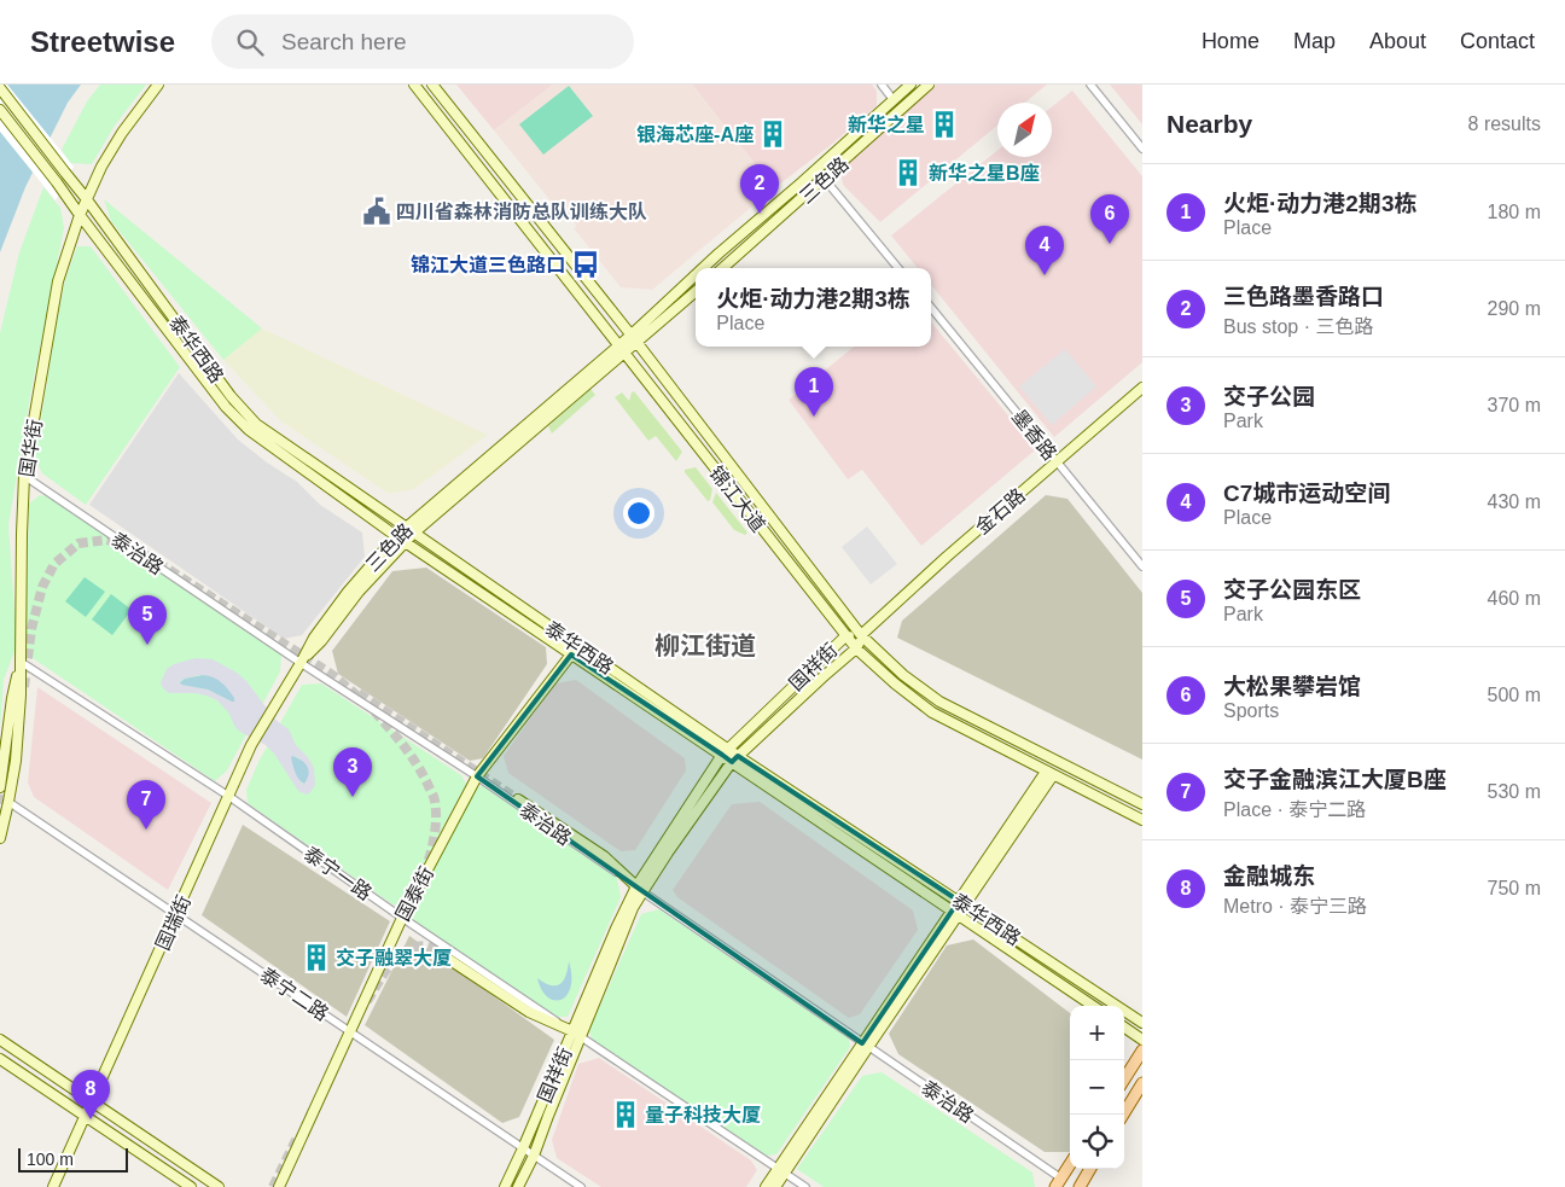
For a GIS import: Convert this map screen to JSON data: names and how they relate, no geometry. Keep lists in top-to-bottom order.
{
  "streets": {
    "street": [
      "三色路",
      "泰华西路",
      "墨香路",
      "国华街",
      "锦江大道",
      "金石路",
      "泰治路",
      "国祥街",
      "泰宁一路",
      "国泰街",
      "国瑞街",
      "泰宁二路"
    ]
  },
  "crossings": [
    ["三色路", "泰华西路"],
    ["三色路", "锦江大道"],
    ["三色路", "泰治路"],
    ["三色路", "国瑞街"],
    ["泰华西路", "国华街"],
    ["泰华西路", "国祥街"],
    ["泰华西路", "国泰街"],
    ["墨香路", "金石路"],
    ["国华街", "泰治路"],
    ["国华街", "泰宁一路"],
    ["国华街", "泰宁二路"],
    ["锦江大道", "金石路"],
    ["锦江大道", "国祥街"],
    ["金石路", "国祥街"],
    ["泰治路", "国祥街"],
    ["泰治路", "国泰街"],
    ["泰治路", "国瑞街"],
    ["国祥街", "泰宁一路"],
    ["国祥街", "泰宁二路"],
    ["泰宁一路", "国泰街"],
    ["泰宁一路", "国瑞街"],
    ["国泰街", "泰宁二路"],
    ["国瑞街", "泰宁二路"]
  ],
  "districts": ["柳江街道"],
  "places": {
    "building": [
      "新华之星",
      "银海芯座-A座",
      "新华之星B座",
      "交子融翠大厦",
      "量子科技大厦"
    ],
    "public building": ["四川省森林消防总队训练大队"],
    "bus stop": ["锦江大道三色路口"]
  },
  "scale_bar": "100 m",
  "north": "top right",
  "page": {
    "header": "Streetwise",
    "search": "Search here",
    "nav": [
      "Home",
      "Map",
      "About",
      "Contact"
    ],
    "heading": ["Nearby", "8 results"],
    "list": [
      {
        "mark": "1",
        "name": "火炬·动力港2期3栋",
        "note": "Place",
        "value": "180 m"
      },
      {
        "mark": "2",
        "name": "三色路墨香路口",
        "note": "Bus stop · 三色路",
        "value": "290 m"
      },
      {
        "mark": "3",
        "name": "交子公园",
        "note": "Park",
        "value": "370 m"
      },
      {
        "mark": "4",
        "name": "C7城市运动空间",
        "note": "Place",
        "value": "430 m"
      },
      {
        "mark": "5",
        "name": "交子公园东区",
        "note": "Park",
        "value": "460 m"
      },
      {
        "mark": "6",
        "name": "大松果攀岩馆",
        "note": "Sports",
        "value": "500 m"
      },
      {
        "mark": "7",
        "name": "交子金融滨江大厦B座",
        "note": "Place · 泰宁二路",
        "value": "530 m"
      },
      {
        "mark": "8",
        "name": "金融城东",
        "note": "Metro · 泰宁三路",
        "value": "750 m"
      }
    ],
    "pins": [
      "2",
      "6",
      "4",
      "1",
      "5",
      "3",
      "7",
      "8"
    ],
    "popup": ["火炬·动力港2期3栋", "Place"],
    "map_buttons": ["+", "−"],
    "scale": "100 m"
  }
}
